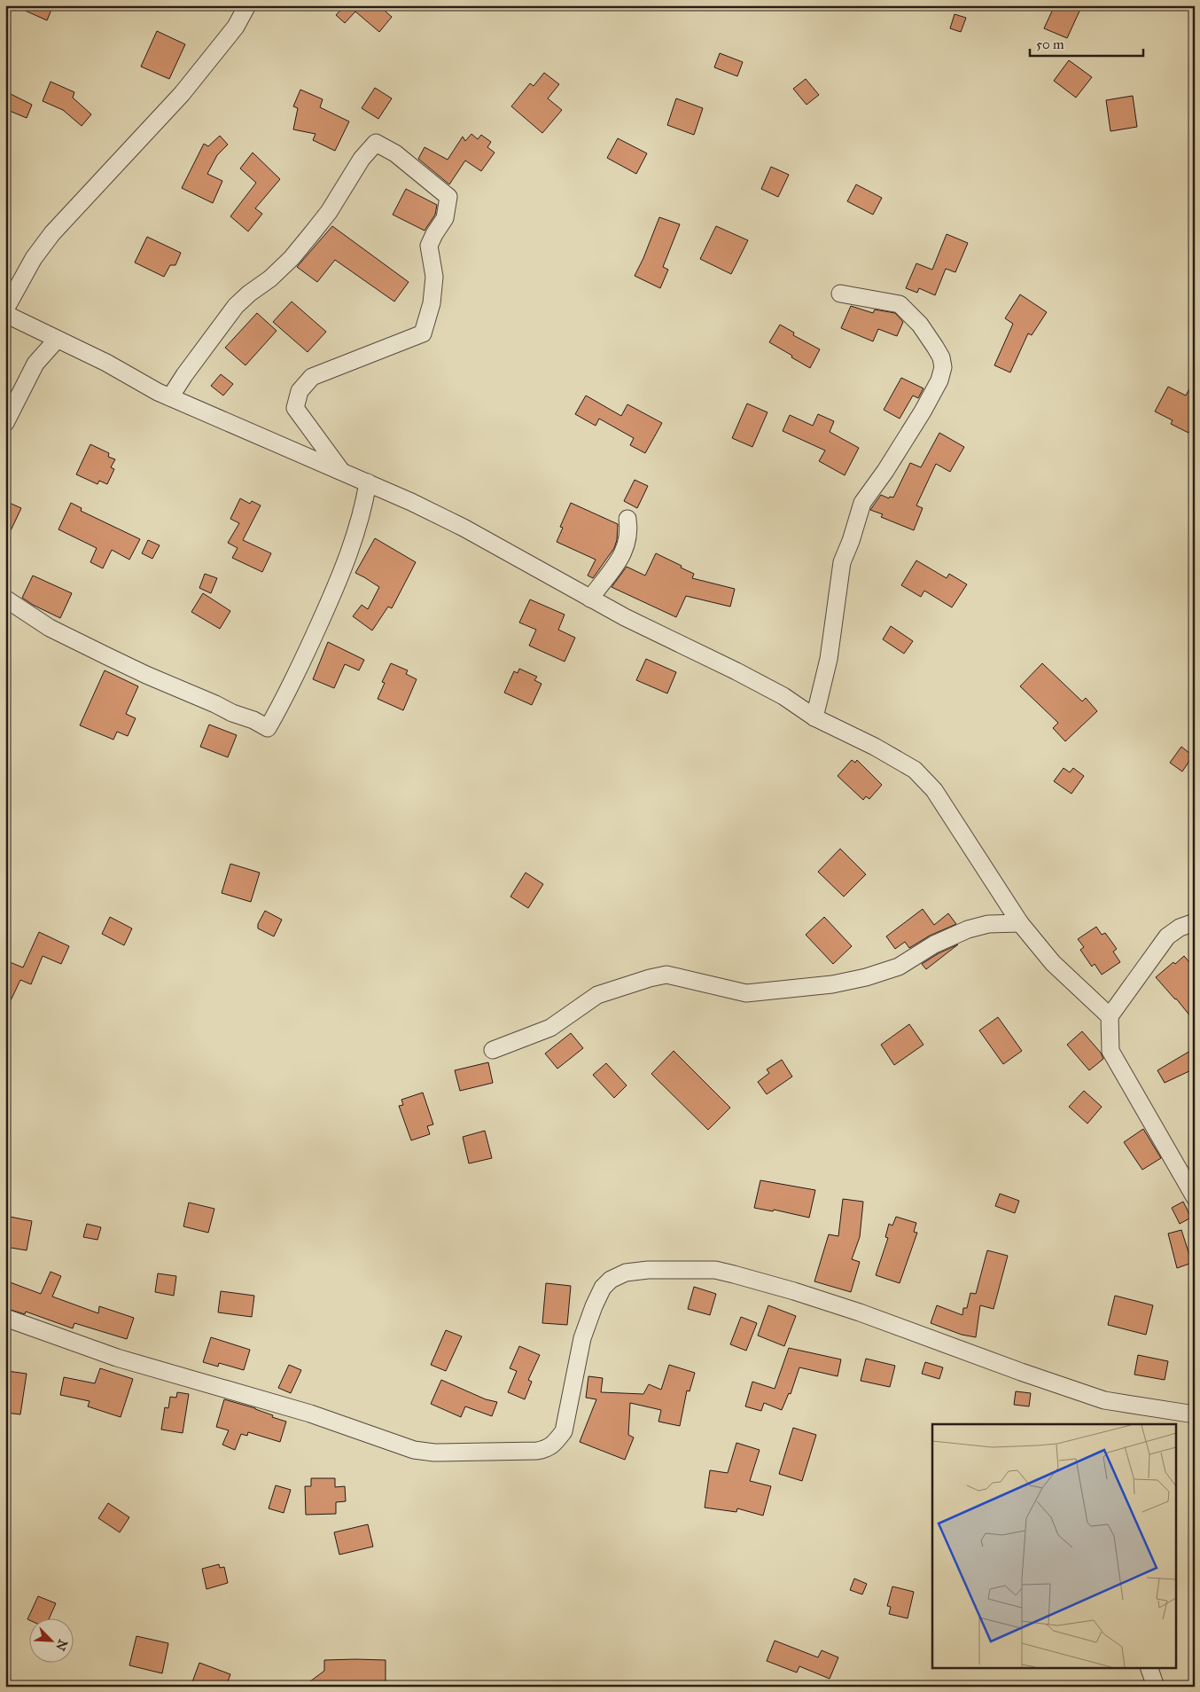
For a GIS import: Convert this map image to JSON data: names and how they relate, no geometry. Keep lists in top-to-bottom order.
{
  "scale_bar": "50 m",
  "north": "bottom right"
}
